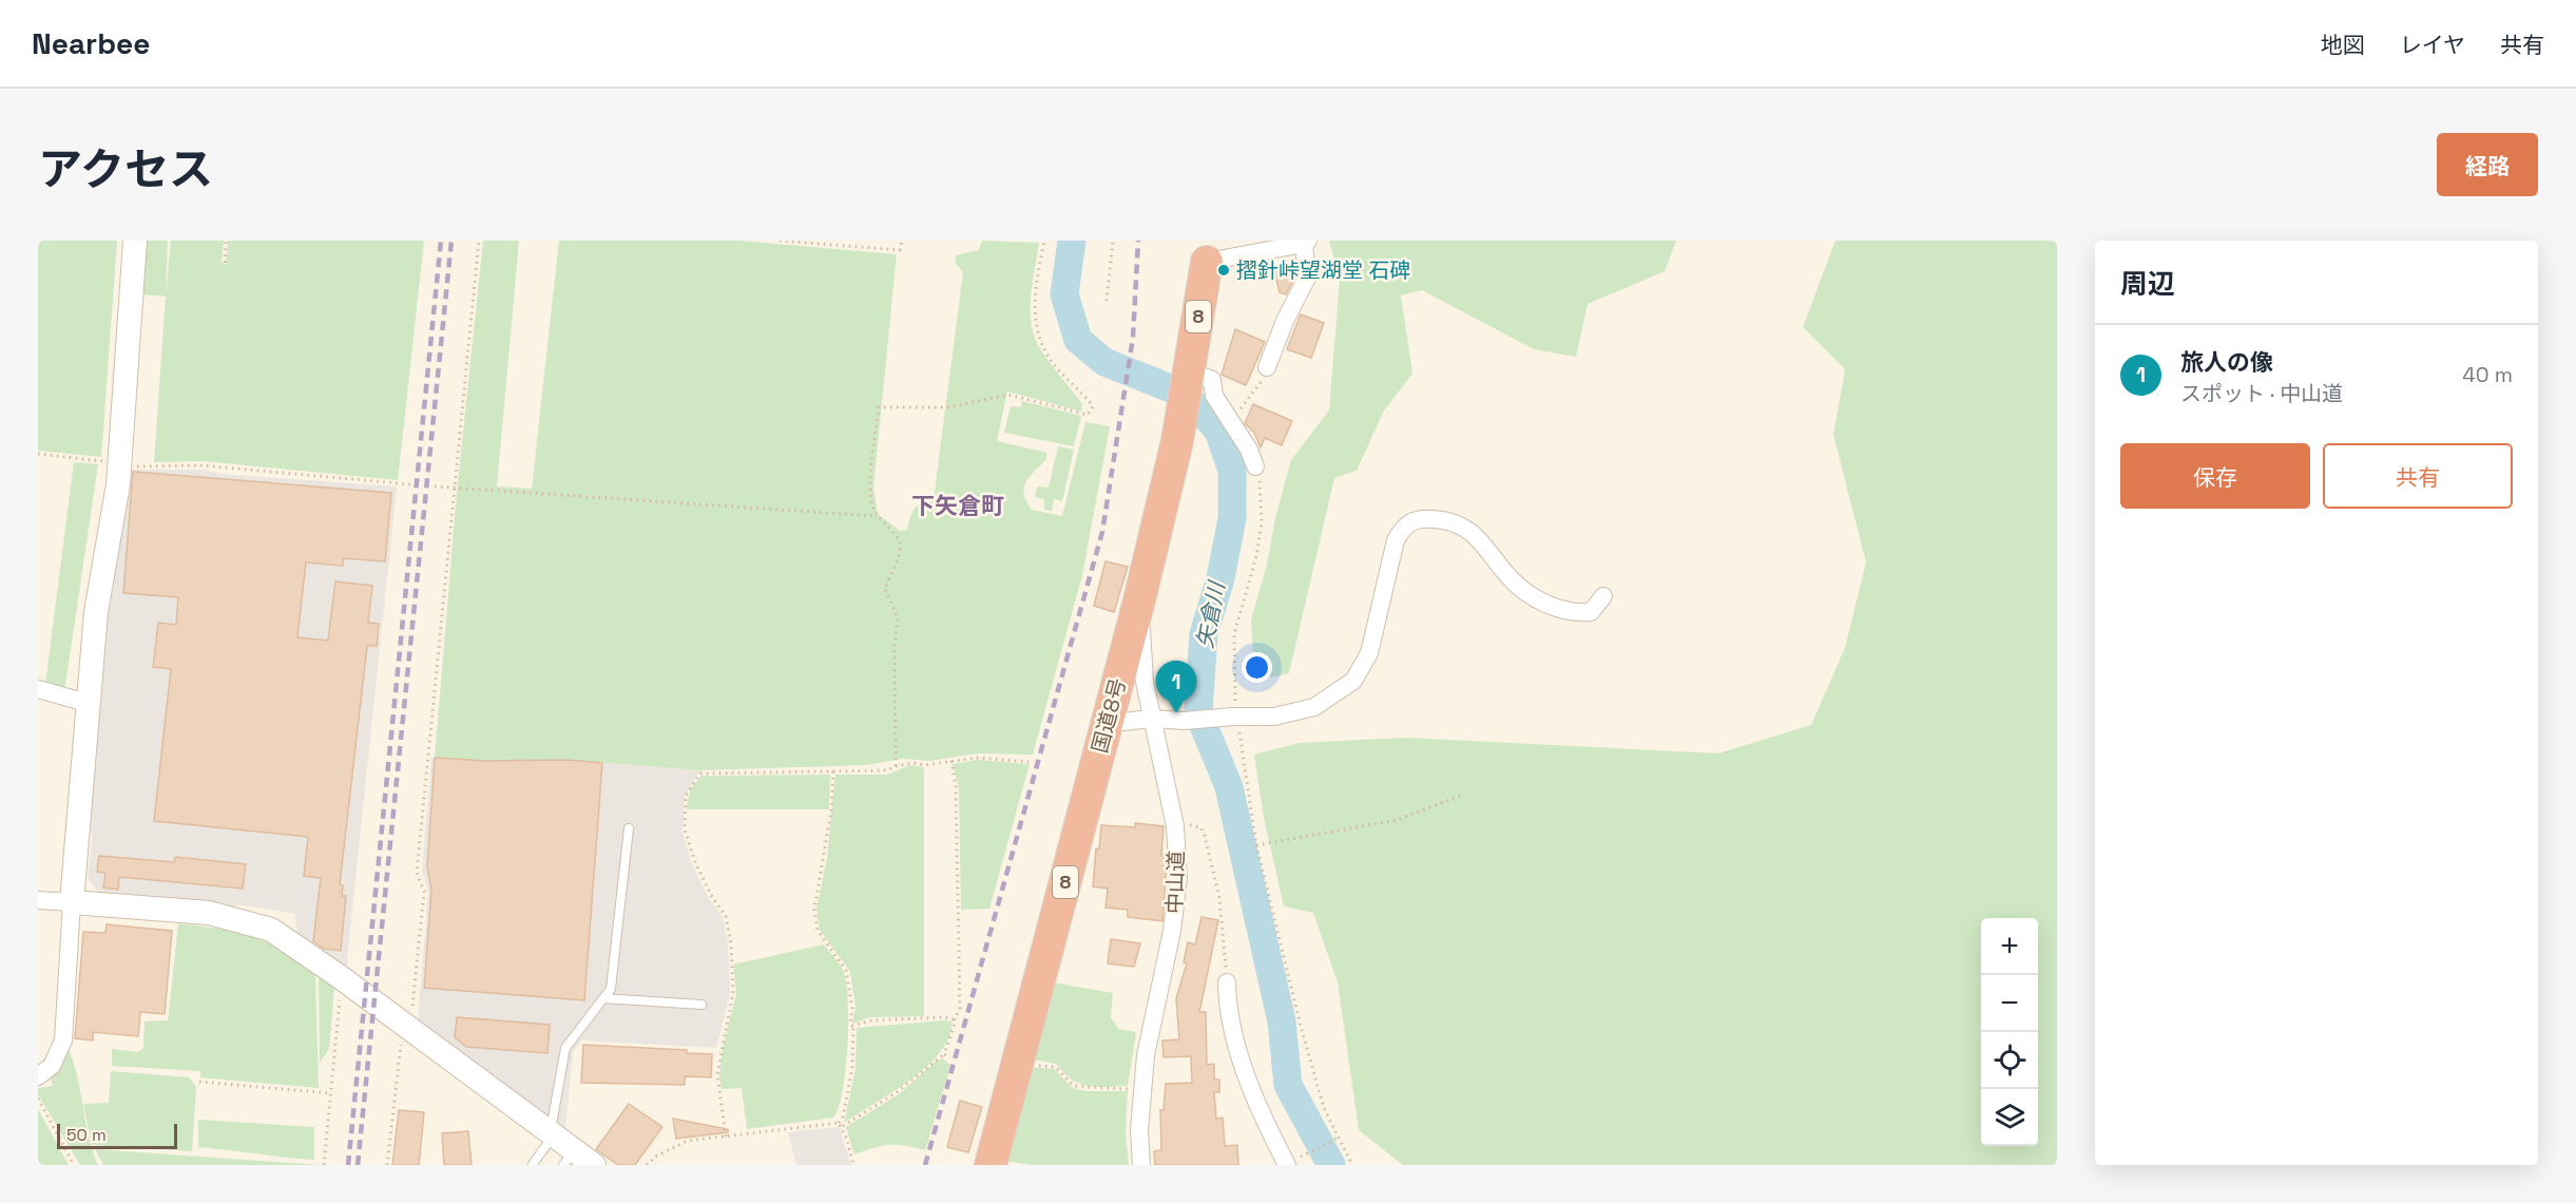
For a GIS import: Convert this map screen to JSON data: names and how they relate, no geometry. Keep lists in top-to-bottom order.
{
  "streets": {
    "highway": ["8", "国道8号"],
    "street": ["中山道"]
  },
  "crossings": [
    ["国道8号", "中山道"]
  ],
  "districts": ["下矢倉町"],
  "water": ["矢倉川"],
  "places": ["摺針峠望湖堂 石碑"],
  "scale_bar": "50 m",
  "page": {
    "header": "Nearbee",
    "nav": ["地図", "レイヤ", "共有"],
    "title": "アクセス",
    "buttons": [
      "経路",
      ["保存", "共有"]
    ],
    "heading": "周辺",
    "list": [
      {
        "mark": "1",
        "name": "旅人の像",
        "note": "スポット · 中山道",
        "value": "40 m"
      }
    ],
    "pins": "1",
    "map_buttons": ["+", "−"],
    "scale": "50 m"
  }
}
